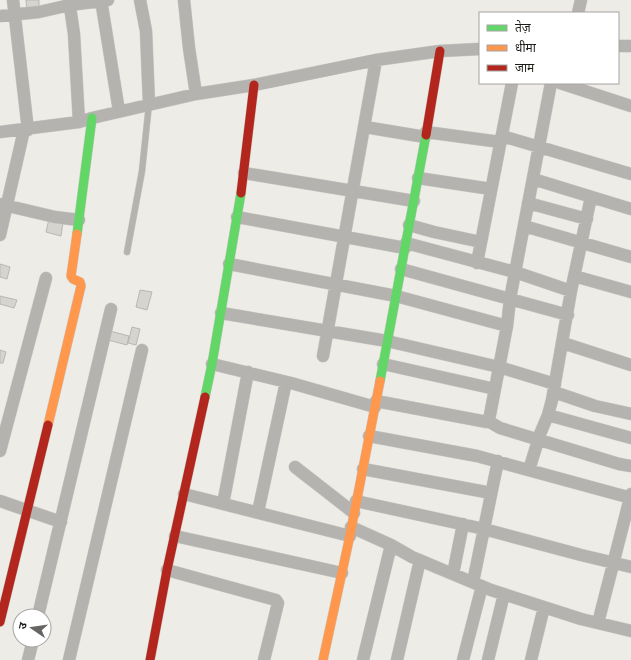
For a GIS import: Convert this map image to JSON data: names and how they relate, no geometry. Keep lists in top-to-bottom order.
{
  "legend": ["तेज़", "धीमा", "जाम"],
  "north": "left"
}
